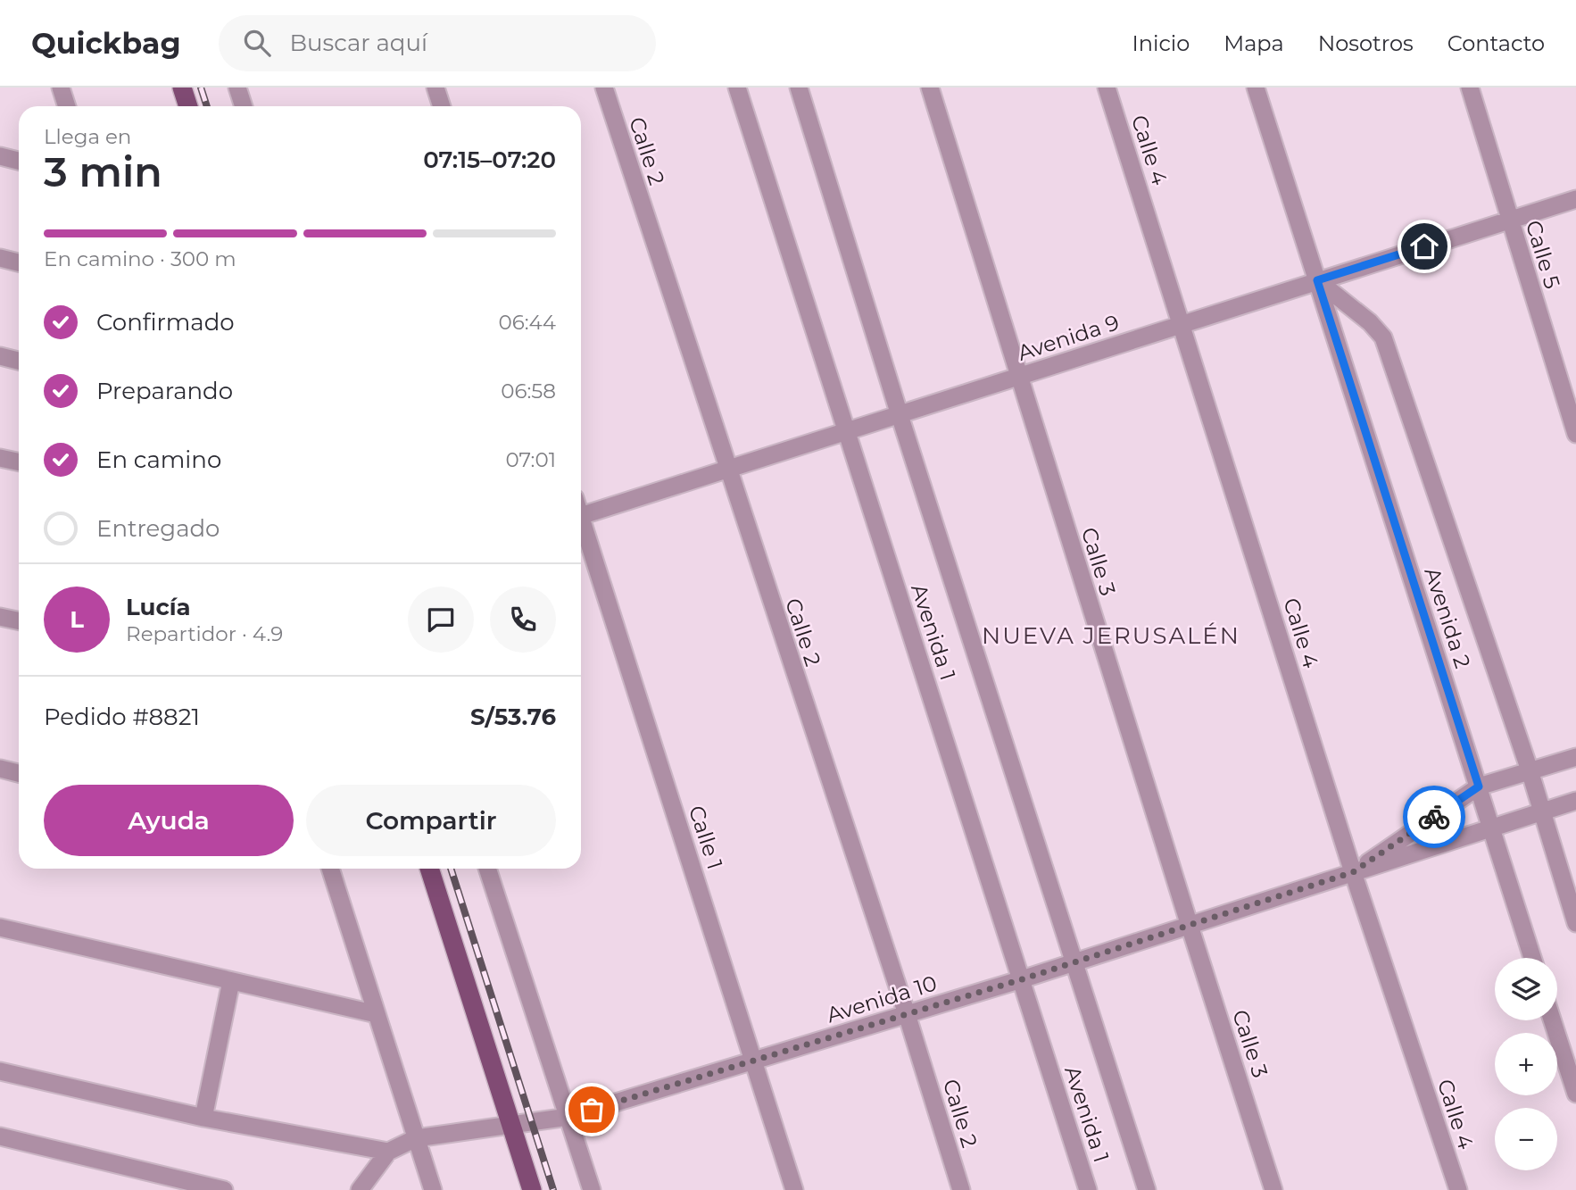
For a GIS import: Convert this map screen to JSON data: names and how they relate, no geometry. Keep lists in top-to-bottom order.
{
  "streets": {
    "street": [
      "Calle 4",
      "Calle 2",
      "Calle 5",
      "Avenida 9",
      "Calle 3",
      "Avenida 2",
      "Avenida 1",
      "Calle 1",
      "Avenida 10"
    ]
  },
  "crossings": [
    ["Calle 4", "Avenida 9"],
    ["Calle 4", "Avenida 10"],
    ["Calle 2", "Avenida 9"],
    ["Calle 2", "Avenida 10"],
    ["Calle 5", "Avenida 9"],
    ["Avenida 9", "Calle 3"],
    ["Avenida 9", "Avenida 2"],
    ["Avenida 9", "Avenida 1"],
    ["Calle 3", "Avenida 10"],
    ["Avenida 2", "Avenida 10"],
    ["Avenida 1", "Avenida 10"],
    ["Calle 1", "Avenida 10"]
  ],
  "districts": ["NUEVA JERUSALÉN"],
  "page": {
    "header": "Quickbag",
    "search": "Buscar aquí",
    "nav": [
      "Inicio",
      "Mapa",
      "Nosotros",
      "Contacto"
    ],
    "heading": ["3 min", "Llega en", "07:15–07:20"],
    "panel": [
      "Lucía",
      "Repartidor · 4.9",
      "Pedido #8821",
      "S/53.76"
    ],
    "bar": "En camino · 300 m",
    "list": [
      ["Confirmado", "06:44"],
      ["Preparando", "06:58"],
      ["En camino", "07:01"],
      "Entregado"
    ],
    "round": "L",
    "buttons": ["Ayuda", "Compartir"],
    "map_buttons": ["+", "−"]
  }
}
